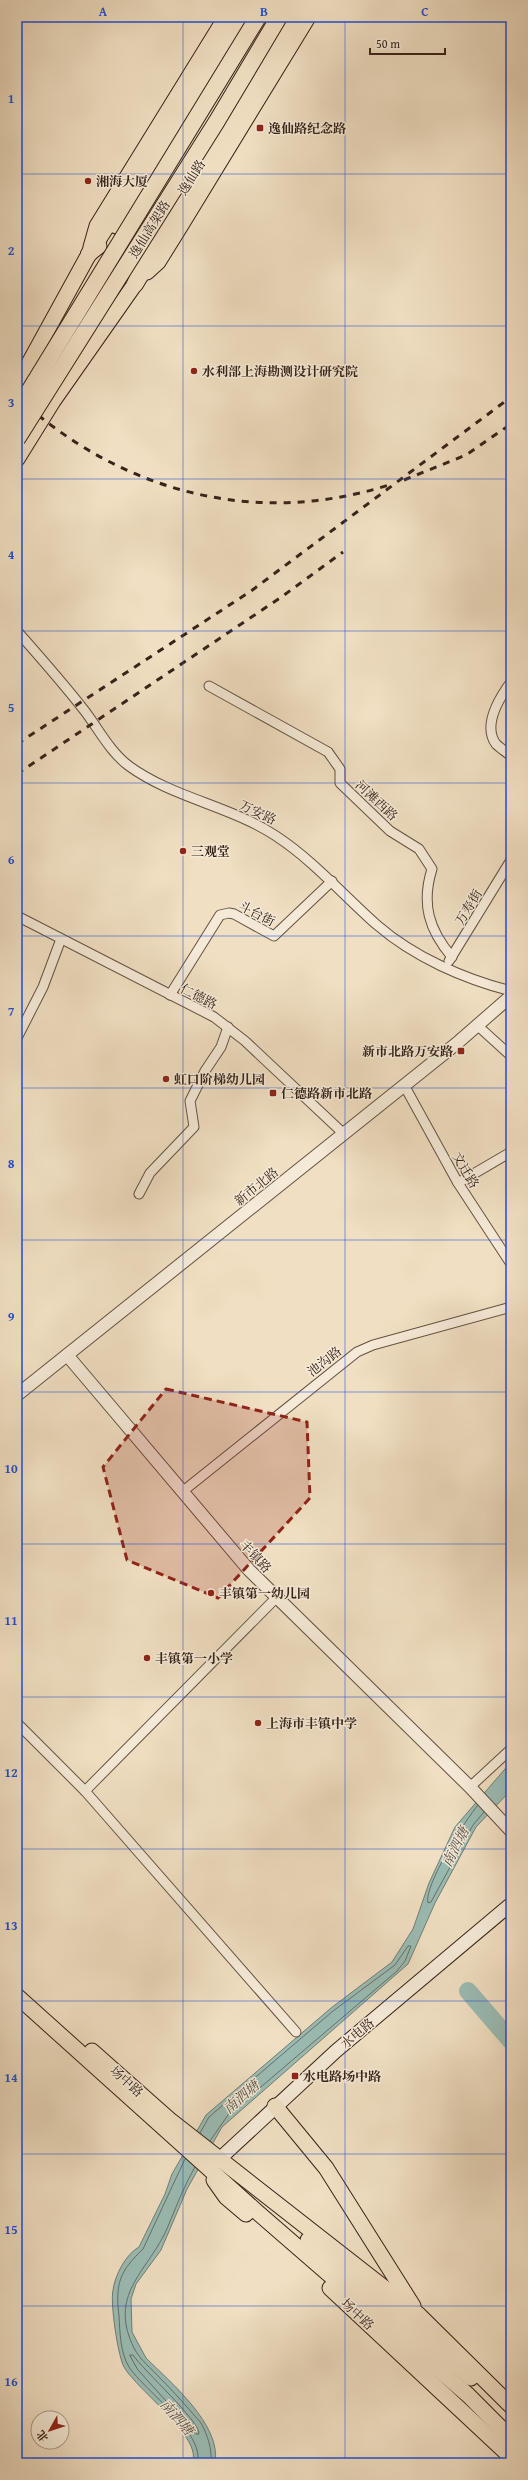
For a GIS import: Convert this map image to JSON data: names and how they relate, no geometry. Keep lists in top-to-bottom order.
{
  "streets": {
    "highway": ["逸仙高架路"],
    "main road": ["逸仙路", "水电路", "场中路"],
    "street": [
      "河滩西路",
      "万安路",
      "万寿街",
      "斗台街",
      "仁德路",
      "文迁路",
      "新市北路",
      "池沟路",
      "丰镇路"
    ]
  },
  "crossings": [
    ["河滩西路", "万寿街"],
    ["万安路", "万寿街"],
    ["万安路", "斗台街"],
    ["斗台街", "仁德路"],
    ["仁德路", "新市北路"],
    ["文迁路", "新市北路"],
    ["新市北路", "丰镇路"],
    ["池沟路", "丰镇路"],
    ["水电路", "场中路"]
  ],
  "water": ["南泗塘"],
  "places": {
    "transit": [
      "逸仙路纪念路",
      "新市北路万安路",
      "仁德路新市北路",
      "水电路场中路"
    ],
    "other": [
      "湘海大厦",
      "水利部上海勘测设计研究院",
      "三观堂",
      "虹口阶梯幼儿园",
      "丰镇第一幼儿园",
      "丰镇第一小学",
      "上海市丰镇中学"
    ]
  },
  "scale_bar": "50 m",
  "north": "bottom left",
  "grid": {
    "columns": ["A", "B", "C"],
    "rows": [
      "1",
      "2",
      "3",
      "4",
      "5",
      "6",
      "7",
      "8",
      "9",
      "10",
      "11",
      "12",
      "13",
      "14",
      "15",
      "16"
    ]
  }
}
